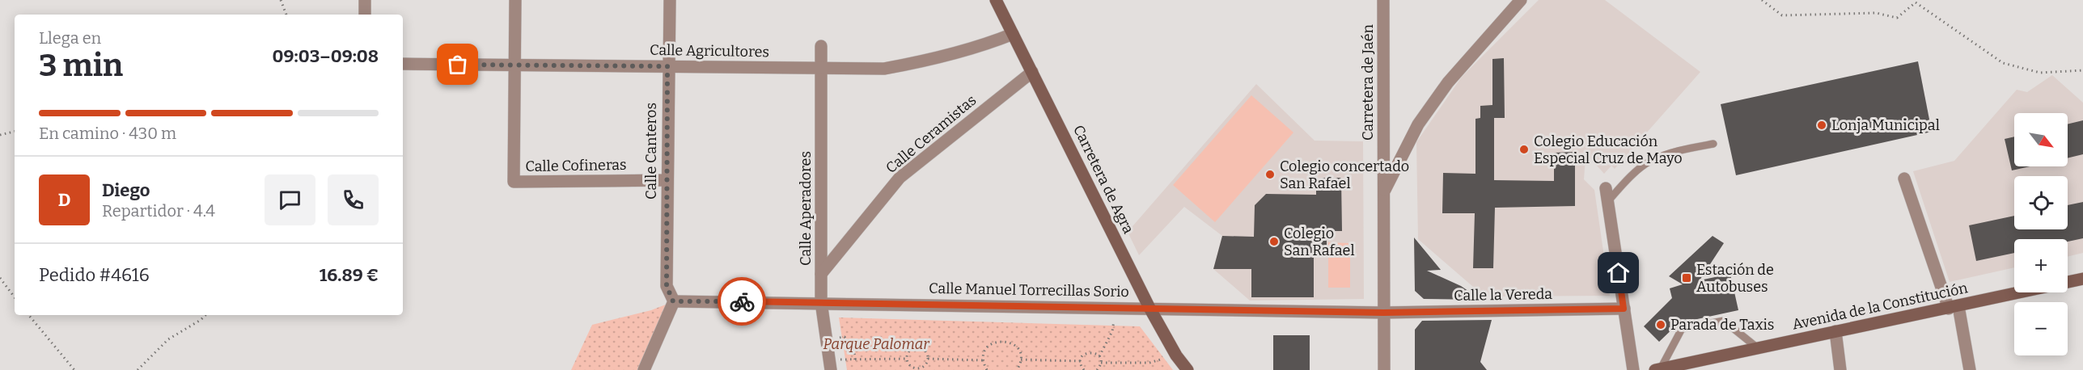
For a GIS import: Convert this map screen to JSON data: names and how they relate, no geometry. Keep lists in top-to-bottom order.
{
  "streets": {
    "street": [
      "Calle Agricultores",
      "Carretera de Jaén",
      "Calle Ceramistas",
      "Calle Canteros",
      "Calle Cofineras",
      "Carretera de Agra",
      "Calle Aperadores",
      "Calle Manuel Torrecillas Sorio",
      "Calle la Vereda",
      "Avenida de la Constitución"
    ]
  },
  "crossings": [
    ["Calle Agricultores", "Calle Canteros"],
    ["Calle Agricultores", "Calle Cofineras"],
    ["Calle Agricultores", "Carretera de Agra"],
    ["Calle Agricultores", "Calle Aperadores"],
    ["Carretera de Jaén", "Calle Manuel Torrecillas Sorio"],
    ["Carretera de Jaén", "Calle la Vereda"],
    ["Calle Ceramistas", "Carretera de Agra"],
    ["Calle Ceramistas", "Calle Aperadores"],
    ["Calle Canteros", "Calle Cofineras"],
    ["Calle Canteros", "Calle Manuel Torrecillas Sorio"],
    ["Carretera de Agra", "Calle Manuel Torrecillas Sorio"],
    ["Calle Aperadores", "Calle Manuel Torrecillas Sorio"],
    ["Calle Manuel Torrecillas Sorio", "Calle la Vereda"]
  ],
  "parks": ["Parque Palomar"],
  "places": {
    "other": [
      "Lonja Municipal",
      "Colegio Educación Especial Cruz de Mayo",
      "Colegio concertado San Rafael",
      "Colegio San Rafael",
      "Parada de Taxis"
    ],
    "transit": ["Estación de Autobuses"]
  },
  "north": "bottom right",
  "page": {
    "heading": ["3 min", "Llega en", "09:03–09:08"],
    "panel": [
      "Diego",
      "Repartidor · 4.4",
      "Pedido #4616",
      "16.89 €"
    ],
    "bar": "En camino · 430 m",
    "map_buttons": ["+", "−"],
    "round": "D"
  }
}
